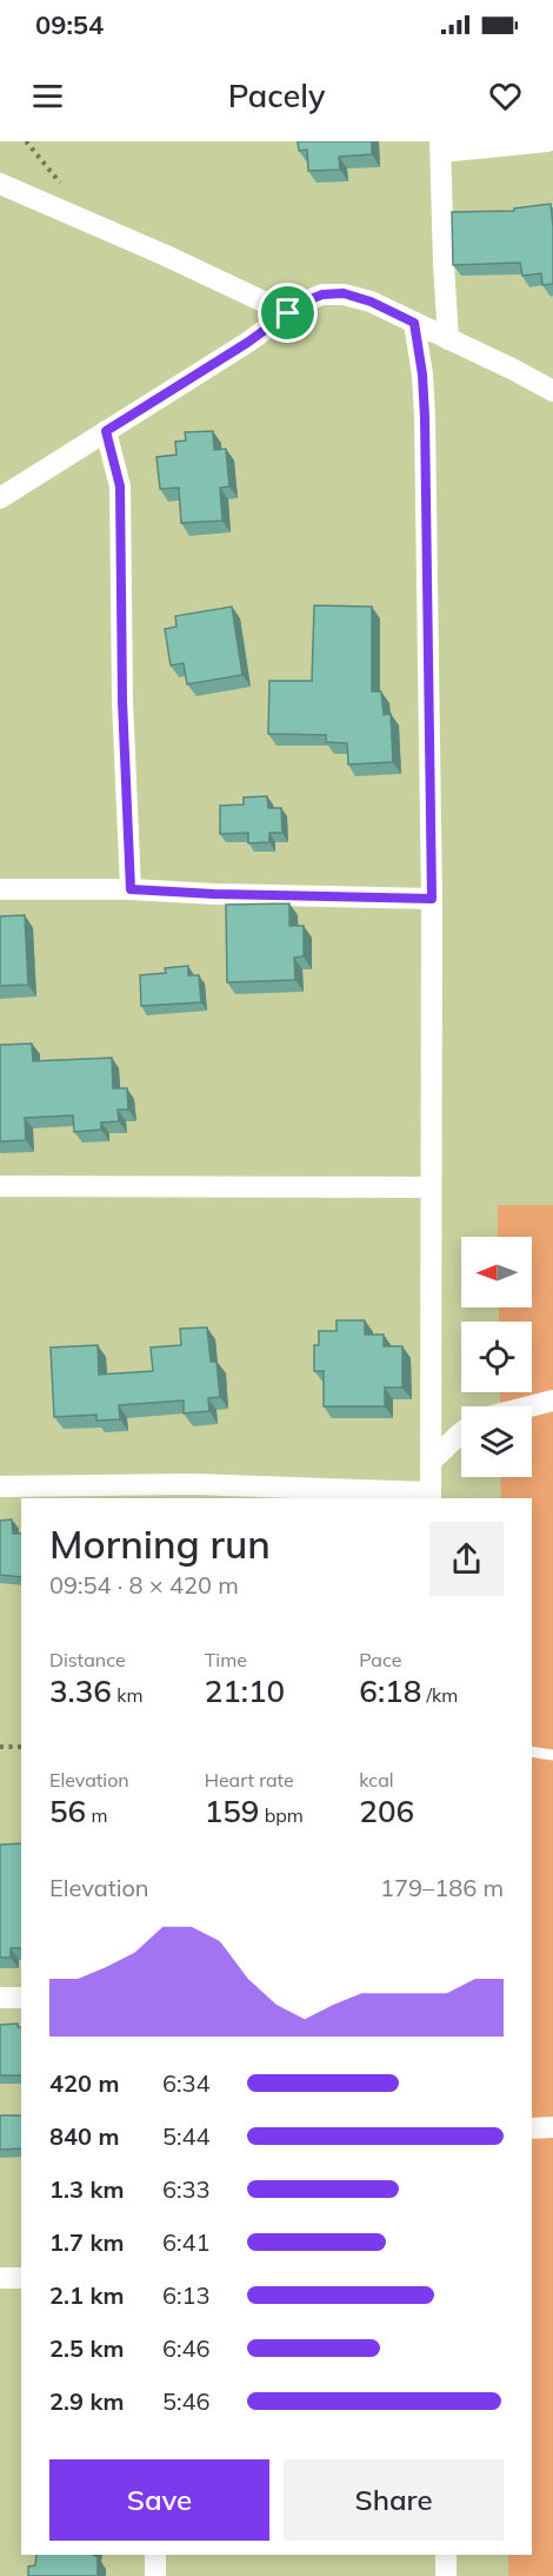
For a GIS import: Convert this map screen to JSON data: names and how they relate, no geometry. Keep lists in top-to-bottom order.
{
  "north": "left",
  "page": {
    "status": "09:54",
    "header": "Pacely",
    "heading": ["Morning run", "09:54 · 8 × 420 m"],
    "stats": [
      ["Distance", "3.36 km"],
      ["Time", "21:10"],
      ["Pace", "6:18 /km"],
      ["Elevation", "56 m"],
      ["Heart rate", "159 bpm"],
      ["kcal", "206"]
    ],
    "chart": ["Elevation", "179–186 m"],
    "list": [
      {
        "name": "420 m",
        "note": "6:34"
      },
      {
        "name": "840 m",
        "note": "5:44"
      },
      {
        "name": "1.3 km",
        "note": "6:33"
      },
      {
        "name": "1.7 km",
        "note": "6:41"
      },
      {
        "name": "2.1 km",
        "note": "6:13"
      },
      {
        "name": "2.5 km",
        "note": "6:46"
      },
      {
        "name": "2.9 km",
        "note": "5:46"
      }
    ],
    "buttons": ["Save", "Share"]
  }
}
